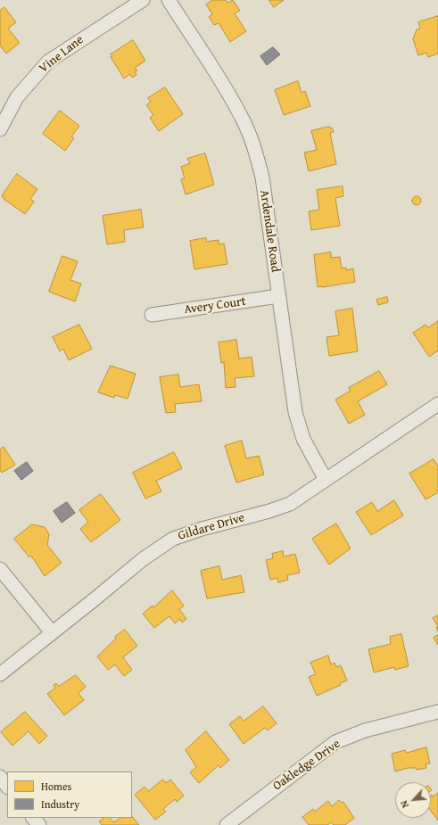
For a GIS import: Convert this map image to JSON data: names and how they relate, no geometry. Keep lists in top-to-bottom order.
{
  "streets": {
    "street": [
      "Vine Lane",
      "Ardendale Road",
      "Avery Court",
      "Gildare Drive",
      "Oakledge Drive"
    ]
  },
  "crossings": [
    ["Ardendale Road", "Avery Court"],
    ["Ardendale Road", "Gildare Drive"]
  ],
  "legend": ["Homes", "Industry"],
  "north": "bottom left"
}
